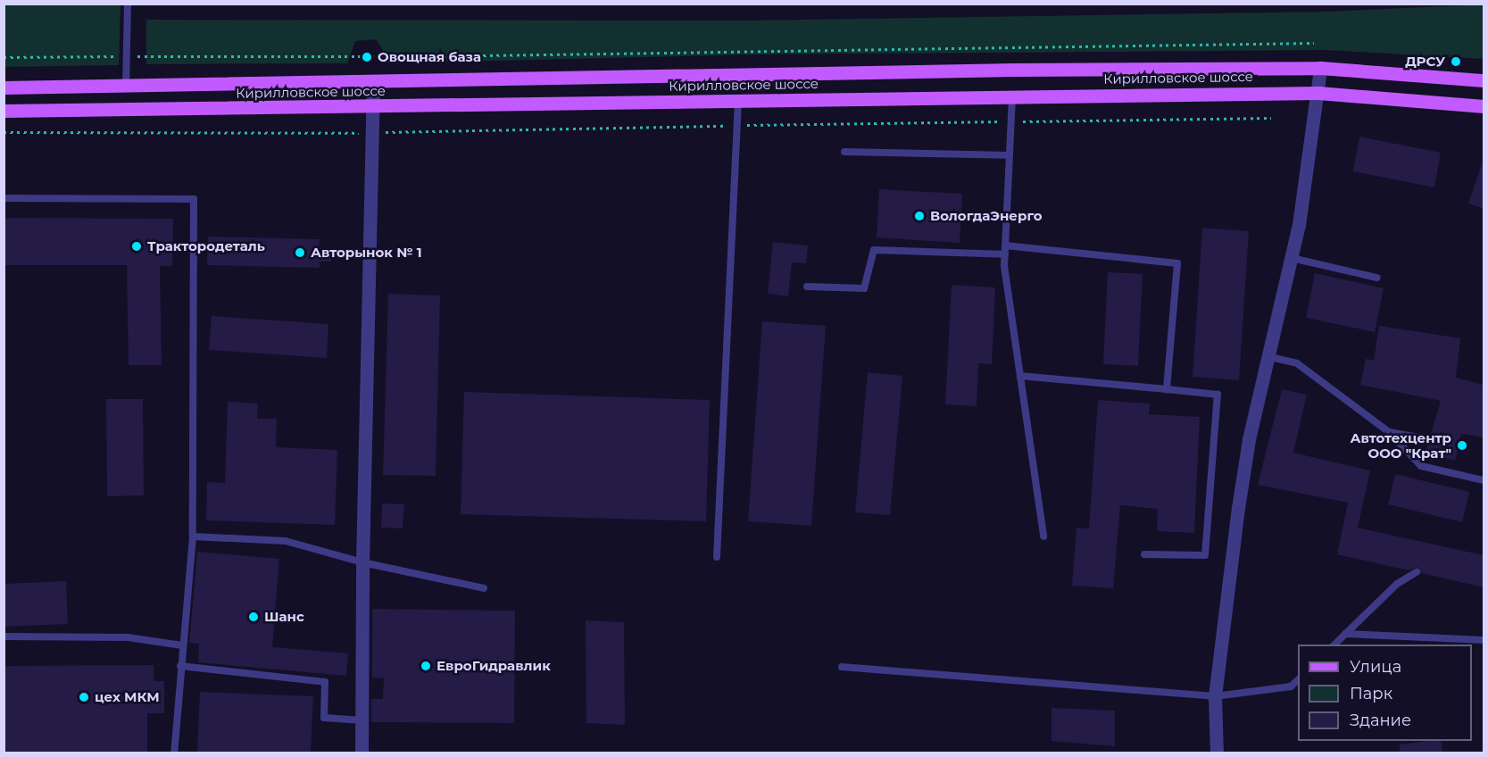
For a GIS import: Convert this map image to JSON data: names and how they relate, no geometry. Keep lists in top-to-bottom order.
{
  "streets": {
    "main road": ["Кирилловское шоссе"]
  },
  "places": [
    "Овощная база",
    "ДРСУ",
    "ВологдаЭнерго",
    "Трактородеталь",
    "Авторынок № 1",
    "Автотехцентр ООО \"Крат\"",
    "Шанс",
    "ЕвроГидравлик",
    "цех МКМ"
  ],
  "legend": ["Улица", "Парк", "Здание"]
}
